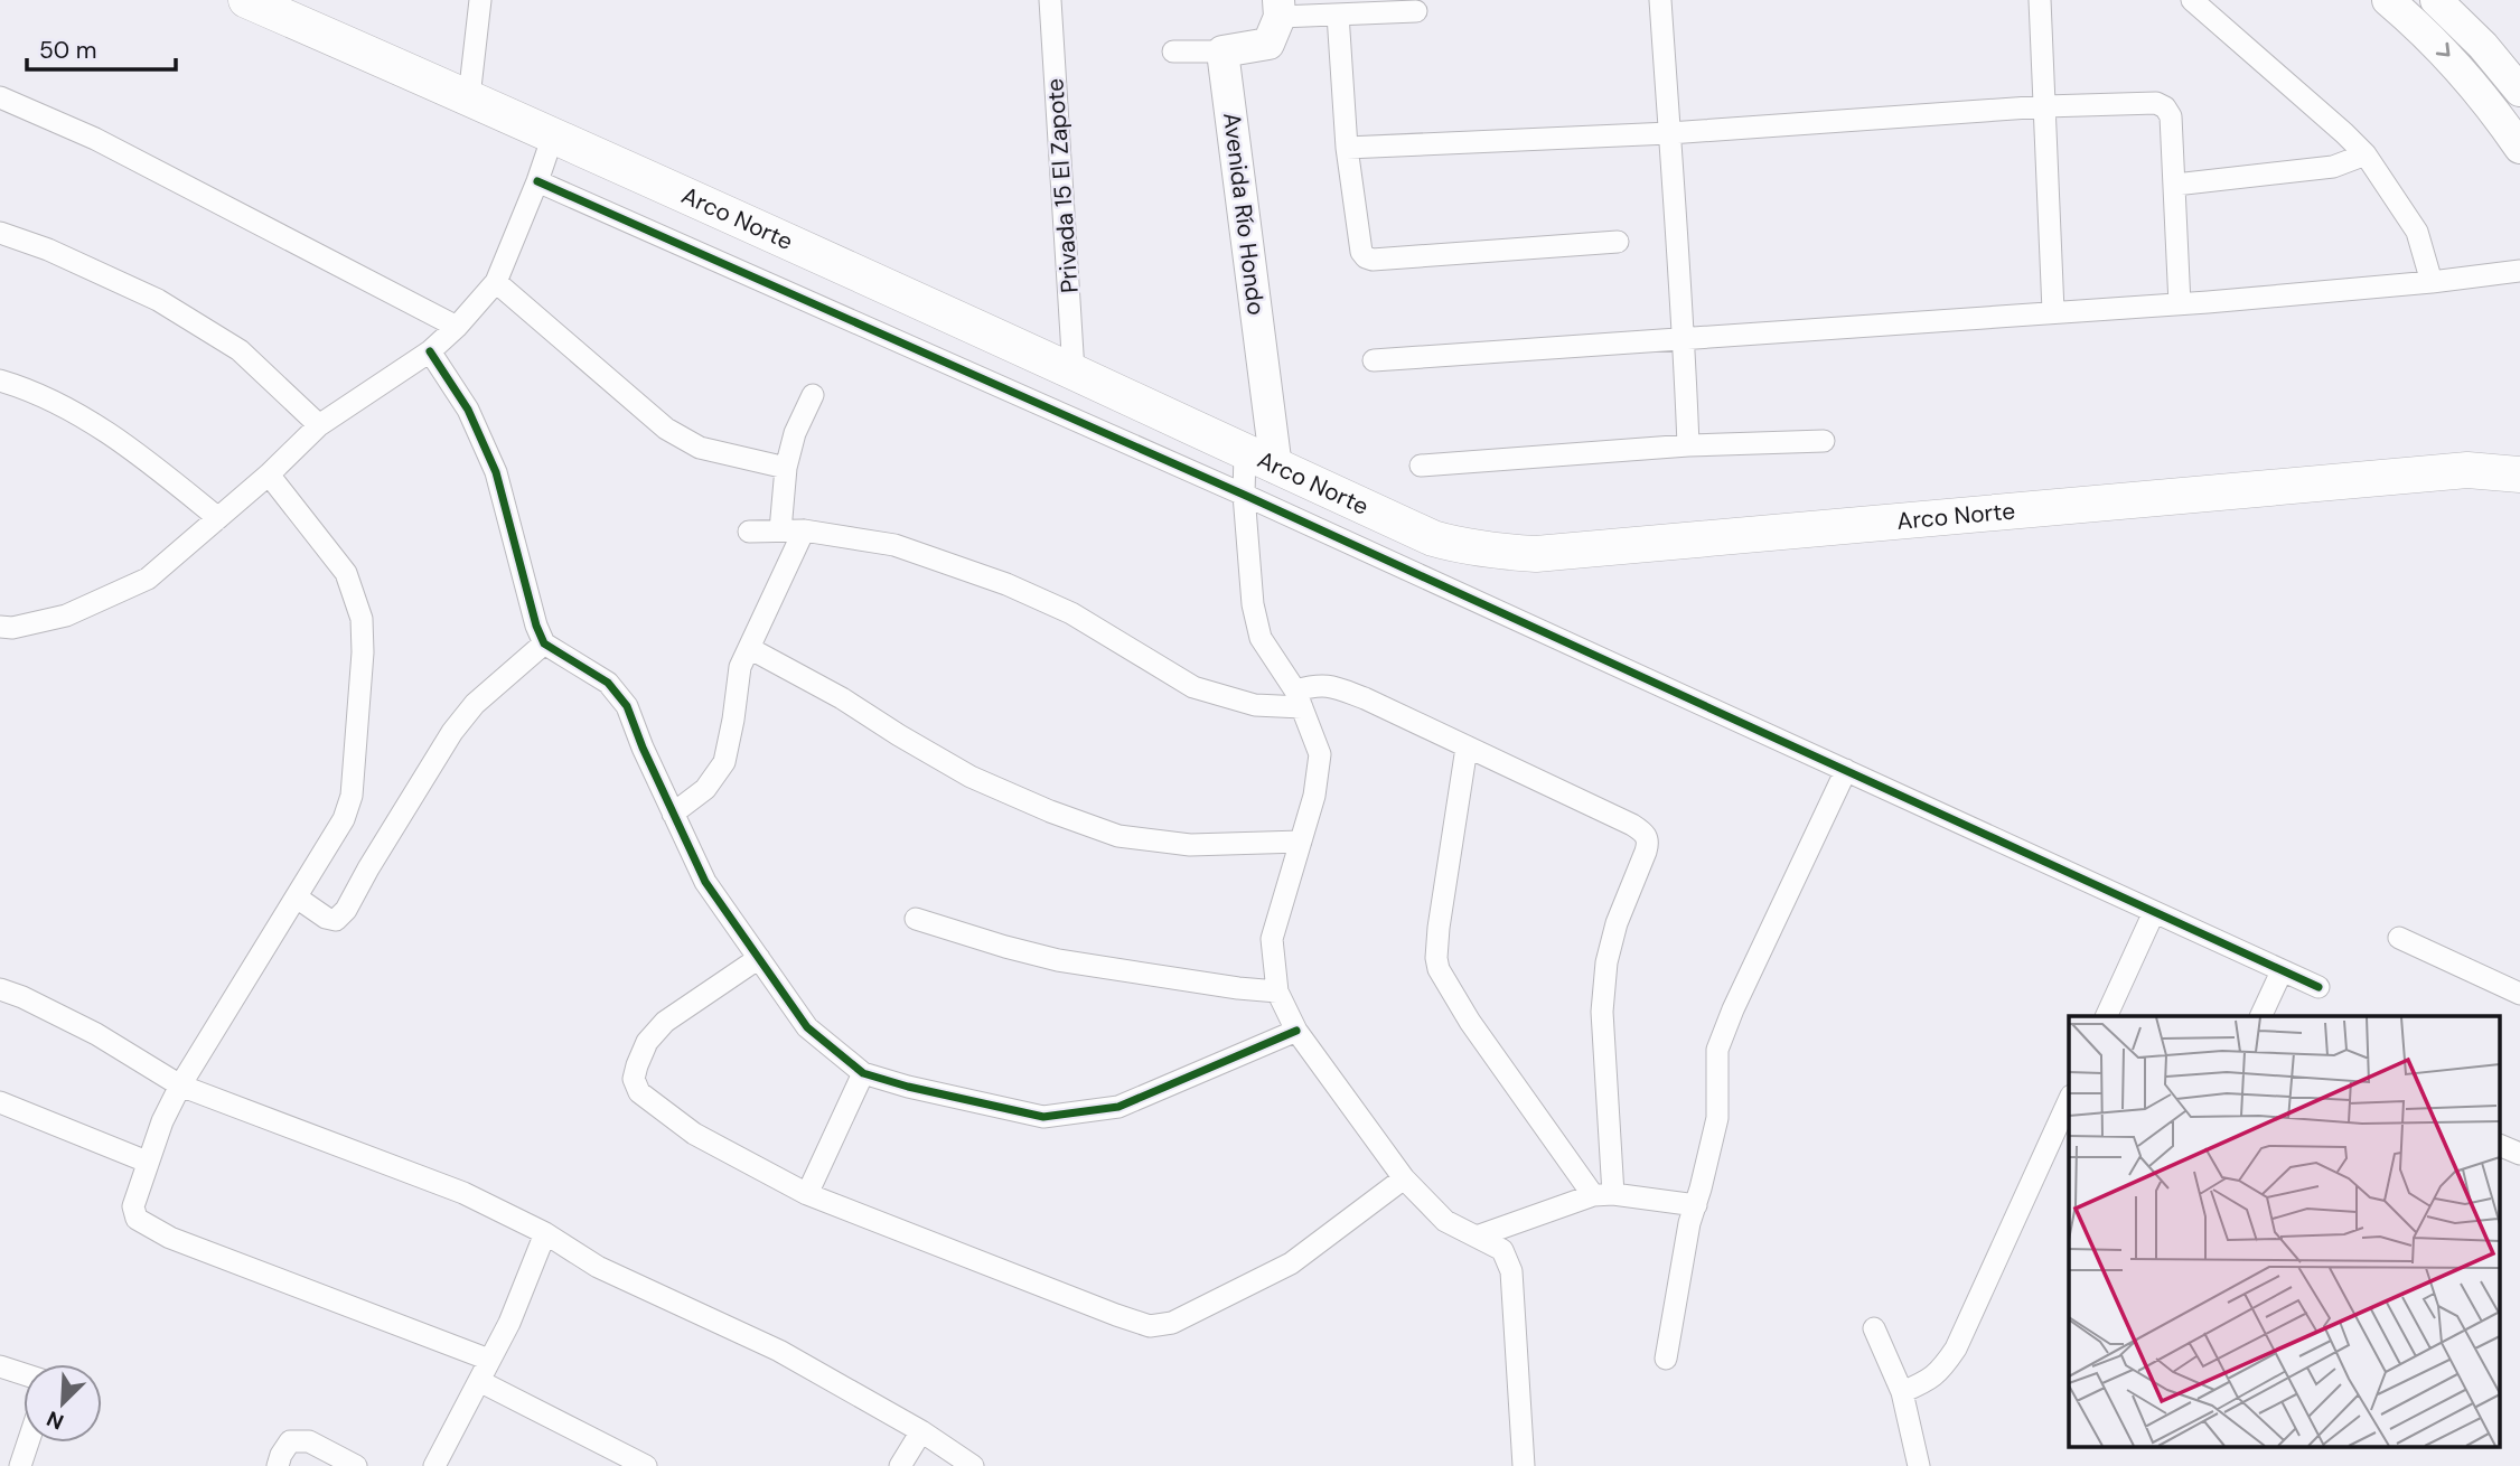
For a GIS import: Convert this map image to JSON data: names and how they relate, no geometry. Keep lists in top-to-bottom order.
{
  "streets": {
    "main road": ["Avenida Río Hondo", "Arco Norte"],
    "street": ["Privada 15 El Zapote"]
  },
  "crossings": [
    ["Privada 15 El Zapote", "Arco Norte"],
    ["Avenida Río Hondo", "Arco Norte"]
  ],
  "scale_bar": "50 m",
  "north": "bottom left"
}
